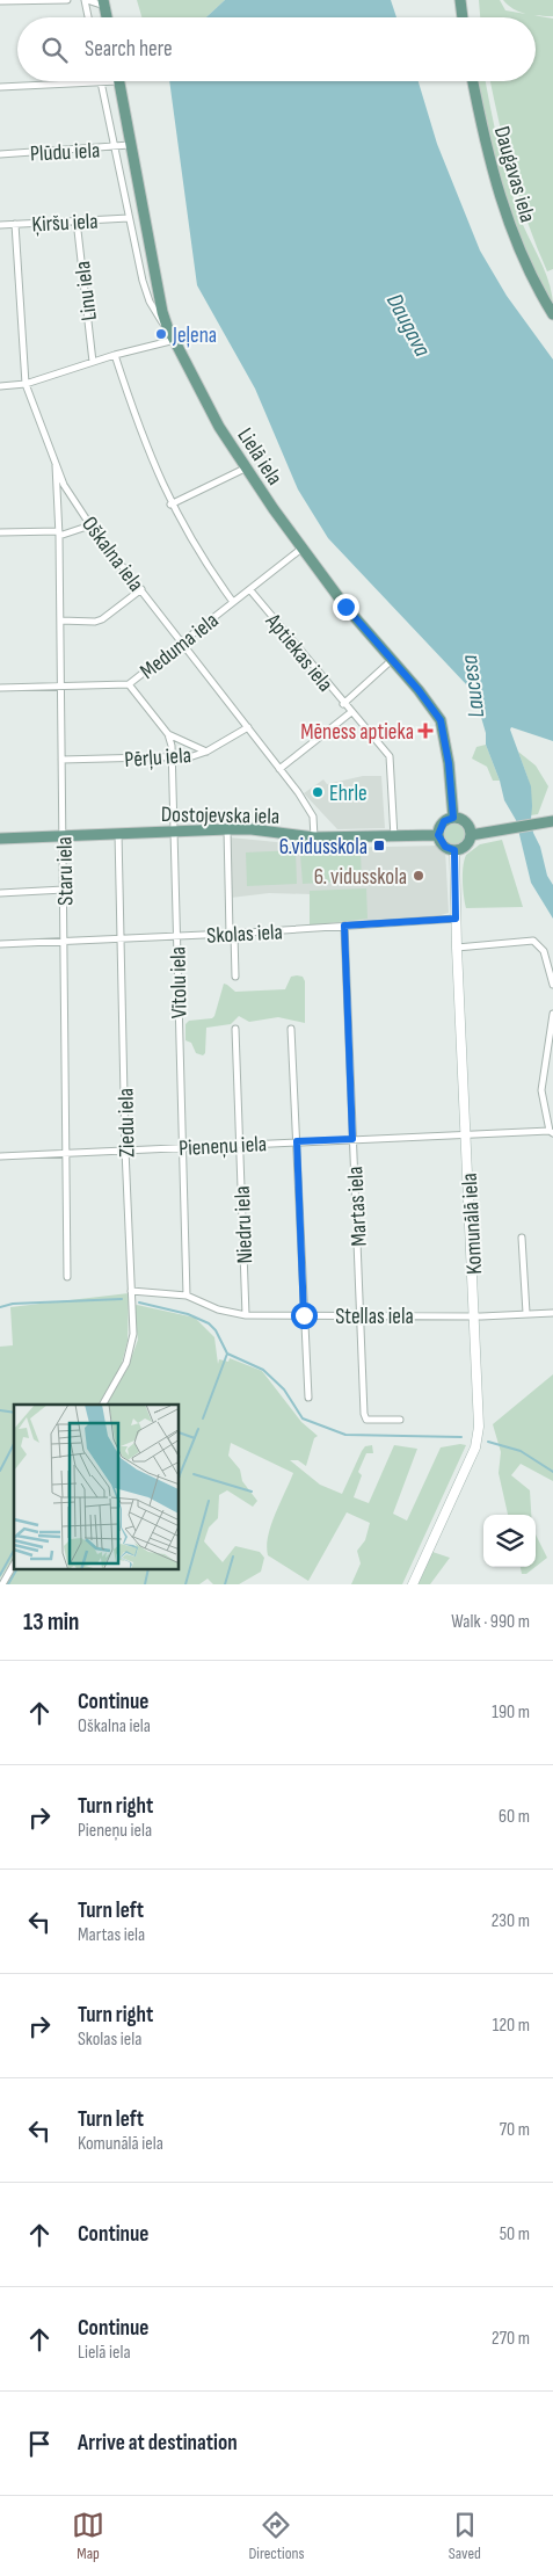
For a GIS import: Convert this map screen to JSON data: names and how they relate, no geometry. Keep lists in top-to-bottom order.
{
  "streets": {
    "main road": ["Daugavas iela", "Lielā iela", "Dostojevska iela"],
    "street": [
      "Plūdu iela",
      "Ķiršu iela",
      "Linu iela",
      "Oškalna iela",
      "Meduma iela",
      "Aptiekas iela",
      "Pērļu iela",
      "Staru iela",
      "Skolas iela",
      "Vītolu iela",
      "Ziedu iela",
      "Pieneņu iela",
      "Martas iela",
      "Komunālā iela",
      "Niedru iela",
      "Stellas iela"
    ]
  },
  "crossings": [
    ["Plūdu iela", "Lielā iela"],
    ["Ķiršu iela", "Linu iela"],
    ["Ķiršu iela", "Oškalna iela"],
    ["Lielā iela", "Meduma iela"],
    ["Lielā iela", "Dostojevska iela"],
    ["Lielā iela", "Komunālā iela"],
    ["Oškalna iela", "Meduma iela"],
    ["Oškalna iela", "Pērļu iela"],
    ["Oškalna iela", "Dostojevska iela"],
    ["Oškalna iela", "Staru iela"],
    ["Meduma iela", "Aptiekas iela"],
    ["Meduma iela", "Staru iela"],
    ["Meduma iela", "Vītolu iela"],
    ["Aptiekas iela", "Dostojevska iela"],
    ["Pērļu iela", "Staru iela"],
    ["Pērļu iela", "Vītolu iela"],
    ["Dostojevska iela", "Staru iela"],
    ["Dostojevska iela", "Vītolu iela"],
    ["Dostojevska iela", "Ziedu iela"],
    ["Dostojevska iela", "Komunālā iela"],
    ["Staru iela", "Skolas iela"],
    ["Staru iela", "Pieneņu iela"],
    ["Skolas iela", "Vītolu iela"],
    ["Skolas iela", "Ziedu iela"],
    ["Skolas iela", "Martas iela"],
    ["Skolas iela", "Komunālā iela"],
    ["Vītolu iela", "Pieneņu iela"],
    ["Vītolu iela", "Stellas iela"],
    ["Ziedu iela", "Pieneņu iela"],
    ["Ziedu iela", "Stellas iela"],
    ["Pieneņu iela", "Martas iela"],
    ["Pieneņu iela", "Komunālā iela"],
    ["Pieneņu iela", "Niedru iela"],
    ["Martas iela", "Stellas iela"],
    ["Komunālā iela", "Stellas iela"],
    ["Niedru iela", "Stellas iela"]
  ],
  "water": ["Daugava", "Laucesa"],
  "places": {
    "other": ["Jeļena", "Ehrle", "6. vidusskola"],
    "health": ["Mēness aptieka"],
    "transit": ["6.vidusskola"]
  },
  "page": {
    "search": "Search here",
    "heading": ["13 min", "Walk · 990 m"],
    "list": [
      ["Continue", "Oškalna iela", "190 m"],
      ["Turn right", "Pieneņu iela", "60 m"],
      ["Turn left", "Martas iela", "230 m"],
      ["Turn right", "Skolas iela", "120 m"],
      ["Turn left", "Komunālā iela", "70 m"],
      ["Continue", "50 m"],
      ["Continue", "Lielā iela", "270 m"],
      "Arrive at destination"
    ],
    "nav": ["Map", "Directions", "Saved"]
  }
}
